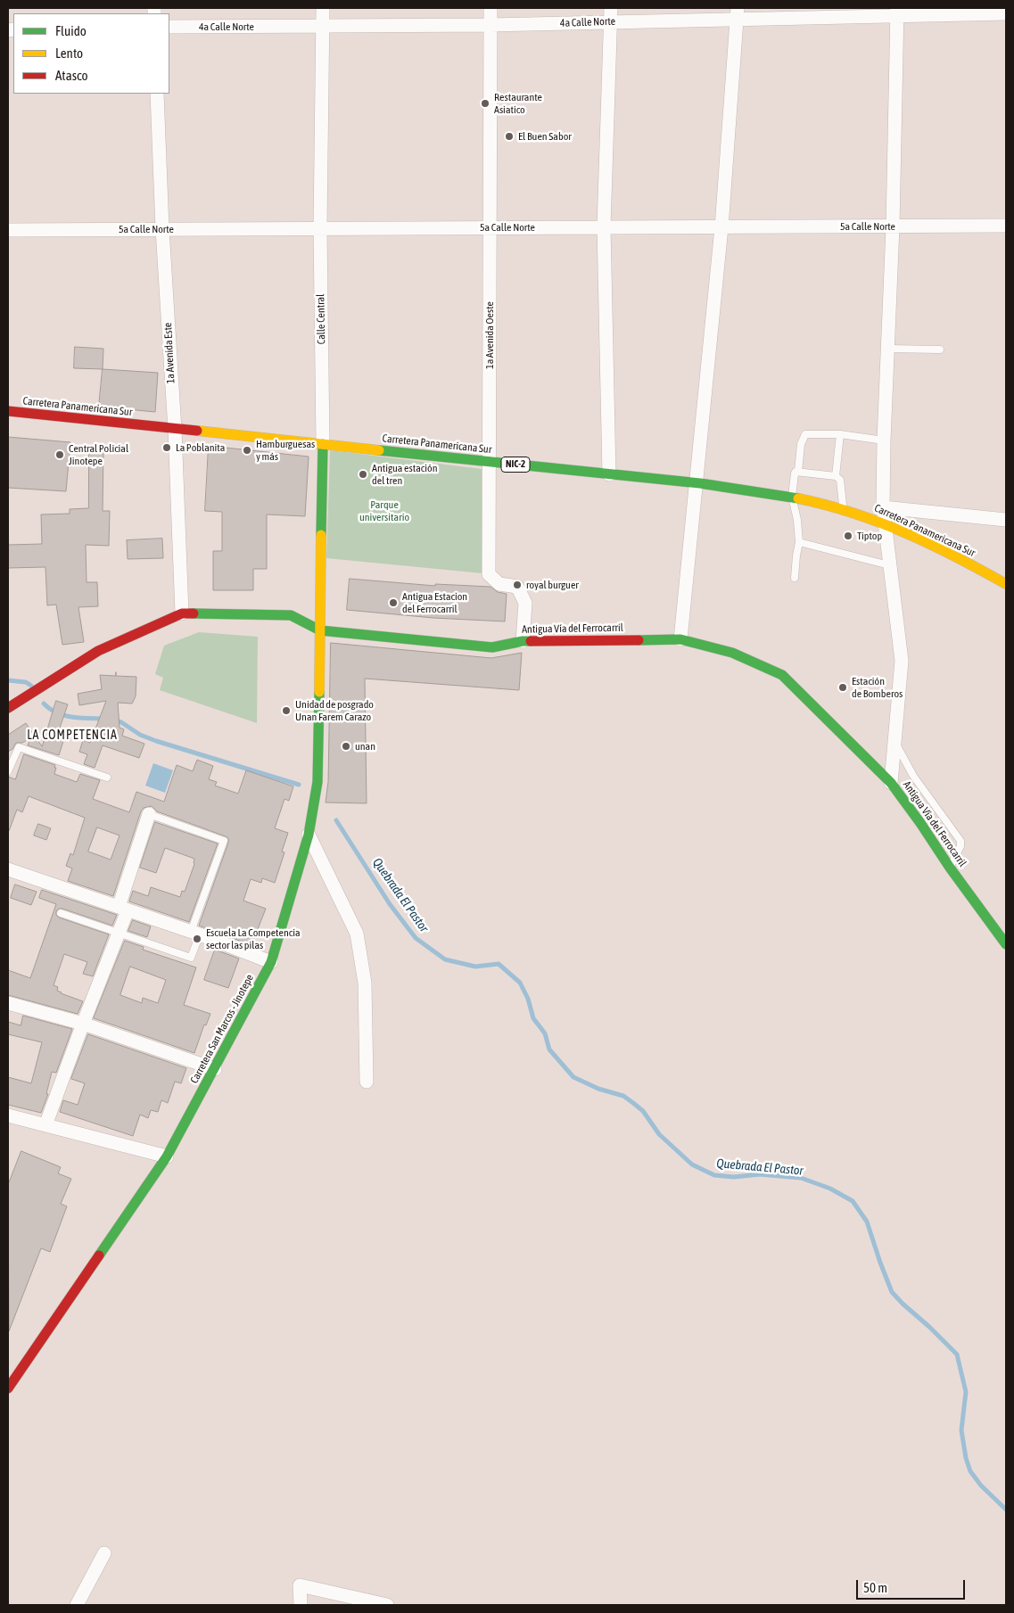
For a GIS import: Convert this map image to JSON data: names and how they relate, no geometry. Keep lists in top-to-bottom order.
{
  "streets": {
    "main road": [
      "Calle Central",
      "Carretera Panamericana Sur",
      "NIC-2",
      "Antigua Vía del Ferrocarril",
      "Carretera San Marcos - Jinotepe"
    ],
    "street": [
      "4a Calle Norte",
      "5a Calle Norte",
      "1a Avenida Oeste",
      "1a Avenida Este"
    ]
  },
  "crossings": [
    ["4a Calle Norte", "Calle Central"],
    ["4a Calle Norte", "1a Avenida Oeste"],
    ["5a Calle Norte", "Calle Central"],
    ["5a Calle Norte", "1a Avenida Oeste"],
    ["5a Calle Norte", "1a Avenida Este"],
    ["Calle Central", "Carretera Panamericana Sur"],
    ["Calle Central", "Antigua Vía del Ferrocarril"],
    ["Calle Central", "Carretera San Marcos - Jinotepe"],
    ["1a Avenida Oeste", "Carretera Panamericana Sur"],
    ["1a Avenida Oeste", "Antigua Vía del Ferrocarril"],
    ["1a Avenida Este", "Carretera Panamericana Sur"],
    ["1a Avenida Este", "Antigua Vía del Ferrocarril"],
    ["Antigua Vía del Ferrocarril", "Carretera San Marcos - Jinotepe"]
  ],
  "districts": ["LA COMPETENCIA"],
  "water": ["Quebrada El Pastor"],
  "parks": ["Parque universitario"],
  "places": [
    "Restaurante Asiatico",
    "El Buen Sabor",
    "La Poblanita",
    "Hamburguesas y más",
    "Central Policial Jinotepe",
    "Antigua estación del tren",
    "Tiptop",
    "royal burguer",
    "Antigua Estacion del Ferrocarril",
    "Estación de Bomberos",
    "Unidad de posgrado Unan Farem Carazo",
    "unan",
    "Escuela La Competencia sector las pilas"
  ],
  "legend": ["Fluido", "Lento", "Atasco"],
  "scale_bar": "50 m"
}
